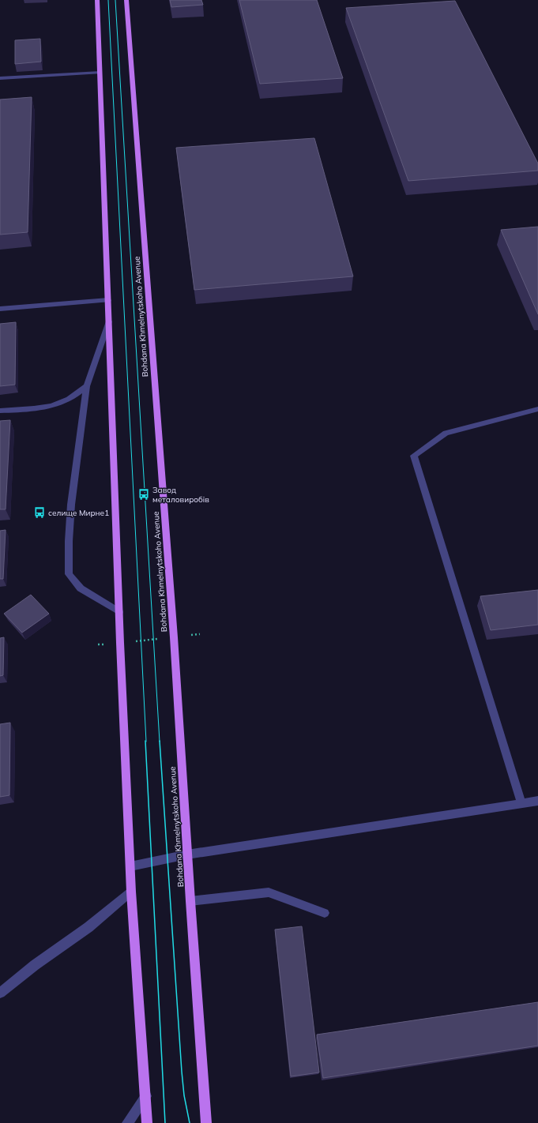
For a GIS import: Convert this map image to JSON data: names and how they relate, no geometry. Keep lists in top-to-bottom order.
{
  "streets": {
    "main road": ["Bohdana Khmelnytskoho Avenue"]
  },
  "places": {
    "bus stop": ["Завод металовиробів", "селище Мирне1"]
  }
}
